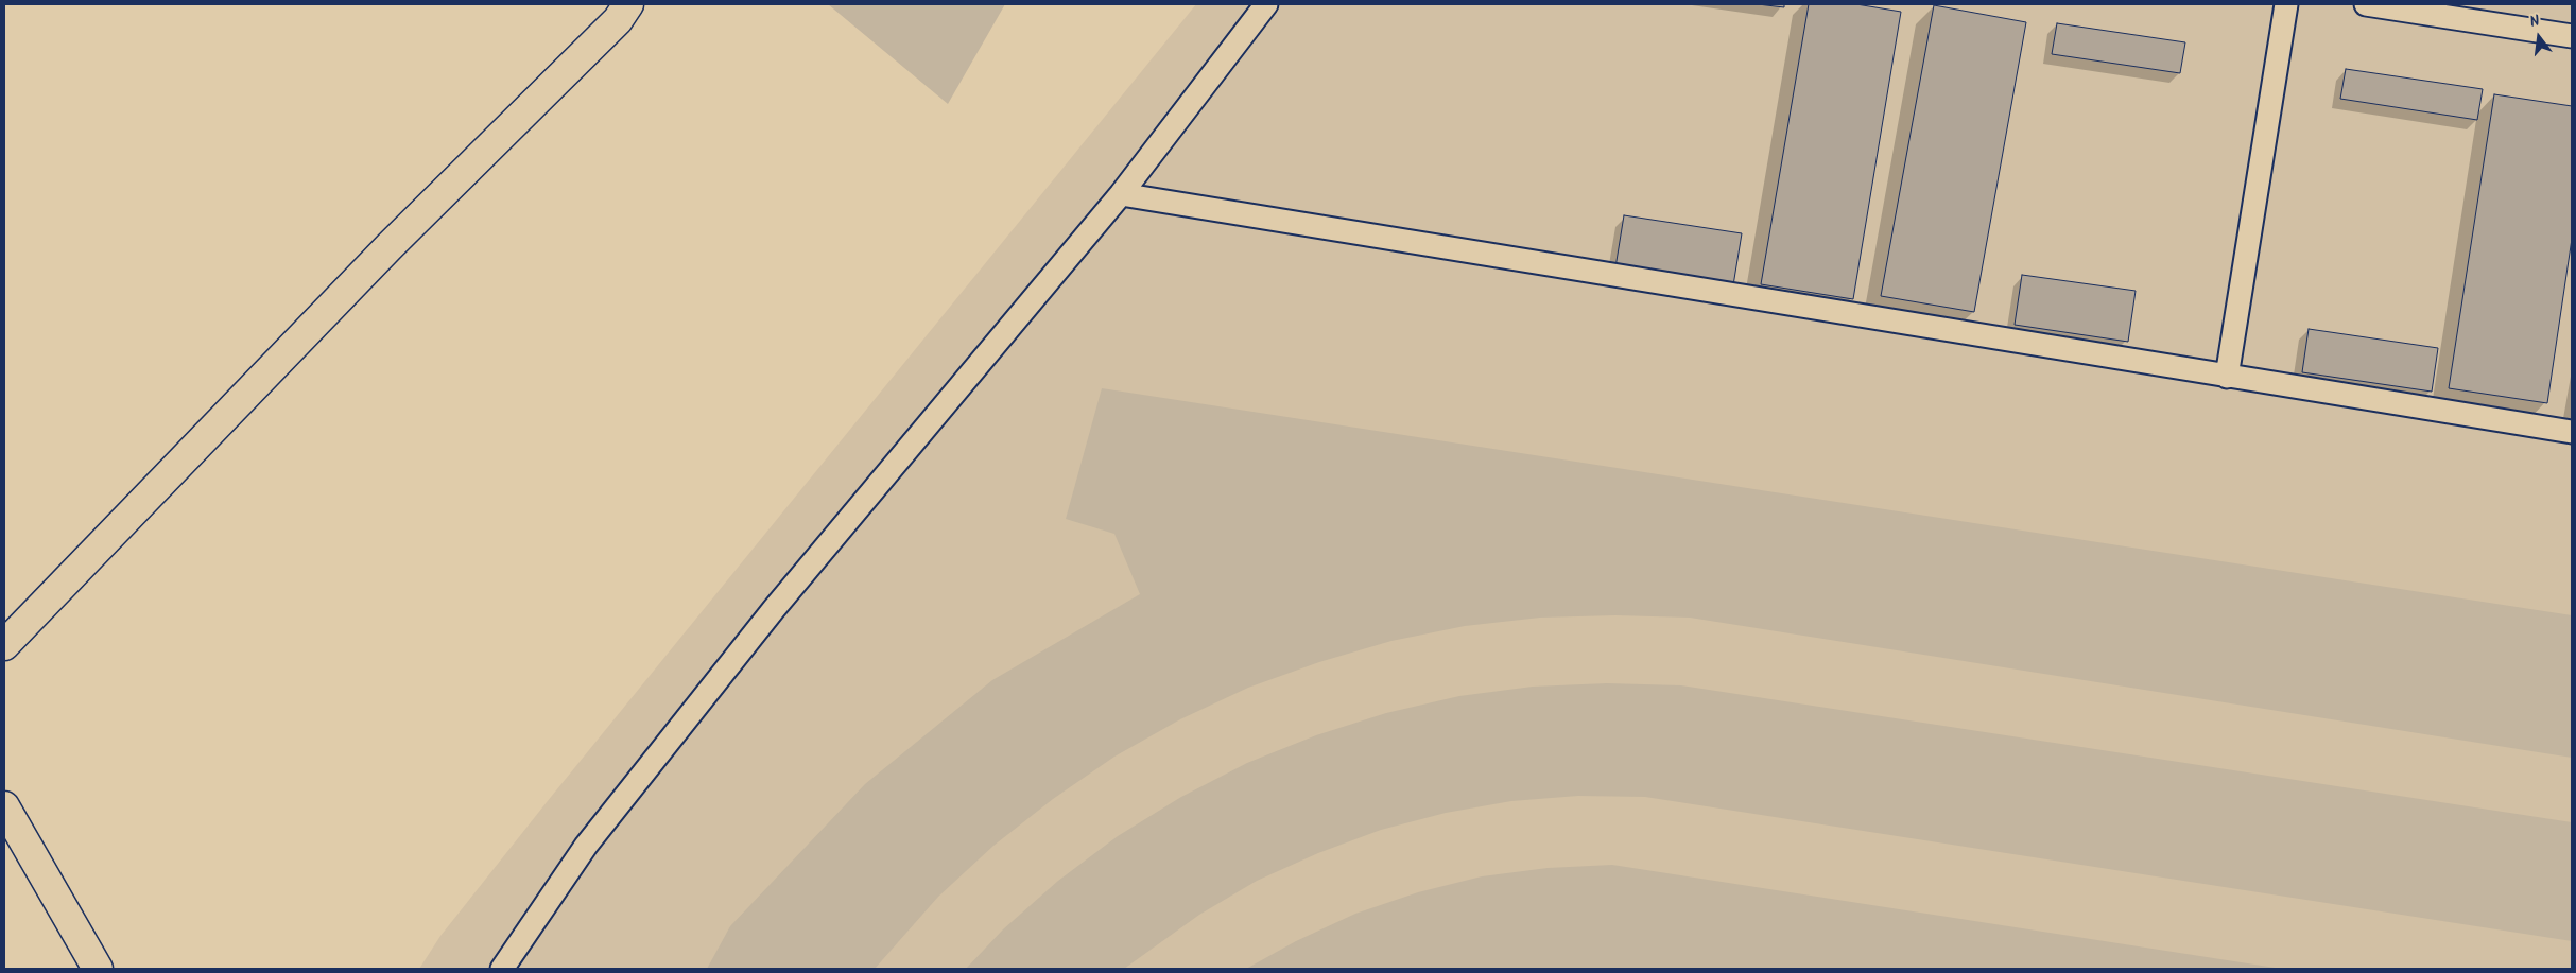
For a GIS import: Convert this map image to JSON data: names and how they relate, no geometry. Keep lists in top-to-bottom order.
{
  "north": "top"
}
